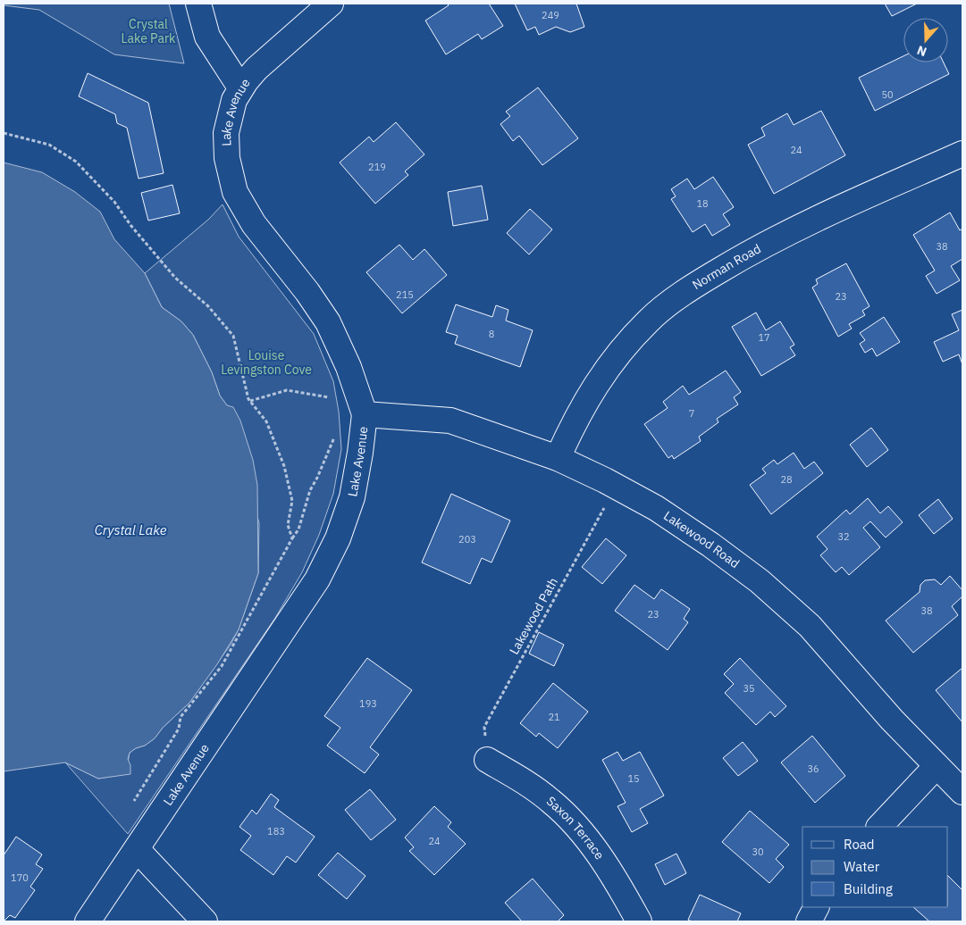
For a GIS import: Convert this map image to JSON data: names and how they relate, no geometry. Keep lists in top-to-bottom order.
{
  "streets": {
    "street": [
      "Lake Avenue",
      "Norman Road",
      "Lakewood Road",
      "Saxon Terrace"
    ],
    "path": ["Lakewood Path"]
  },
  "crossings": [
    ["Lake Avenue", "Lakewood Road"],
    ["Norman Road", "Lakewood Road"],
    ["Lakewood Road", "Lakewood Path"],
    ["Lakewood Path", "Saxon Terrace"]
  ],
  "water": ["Crystal Lake"],
  "parks": ["Crystal Lake Park", "Louise Levingston Cove"],
  "house_numbers": [
    "249",
    "50",
    "24",
    "219",
    "18",
    "38",
    "215",
    "23",
    "8",
    "17",
    "7",
    "28",
    "32",
    "203",
    "38",
    "23",
    "35",
    "193",
    "21",
    "36",
    "15",
    "183",
    "24",
    "30",
    "170"
  ],
  "legend": ["Road", "Water", "Building"],
  "north": "bottom"
}
